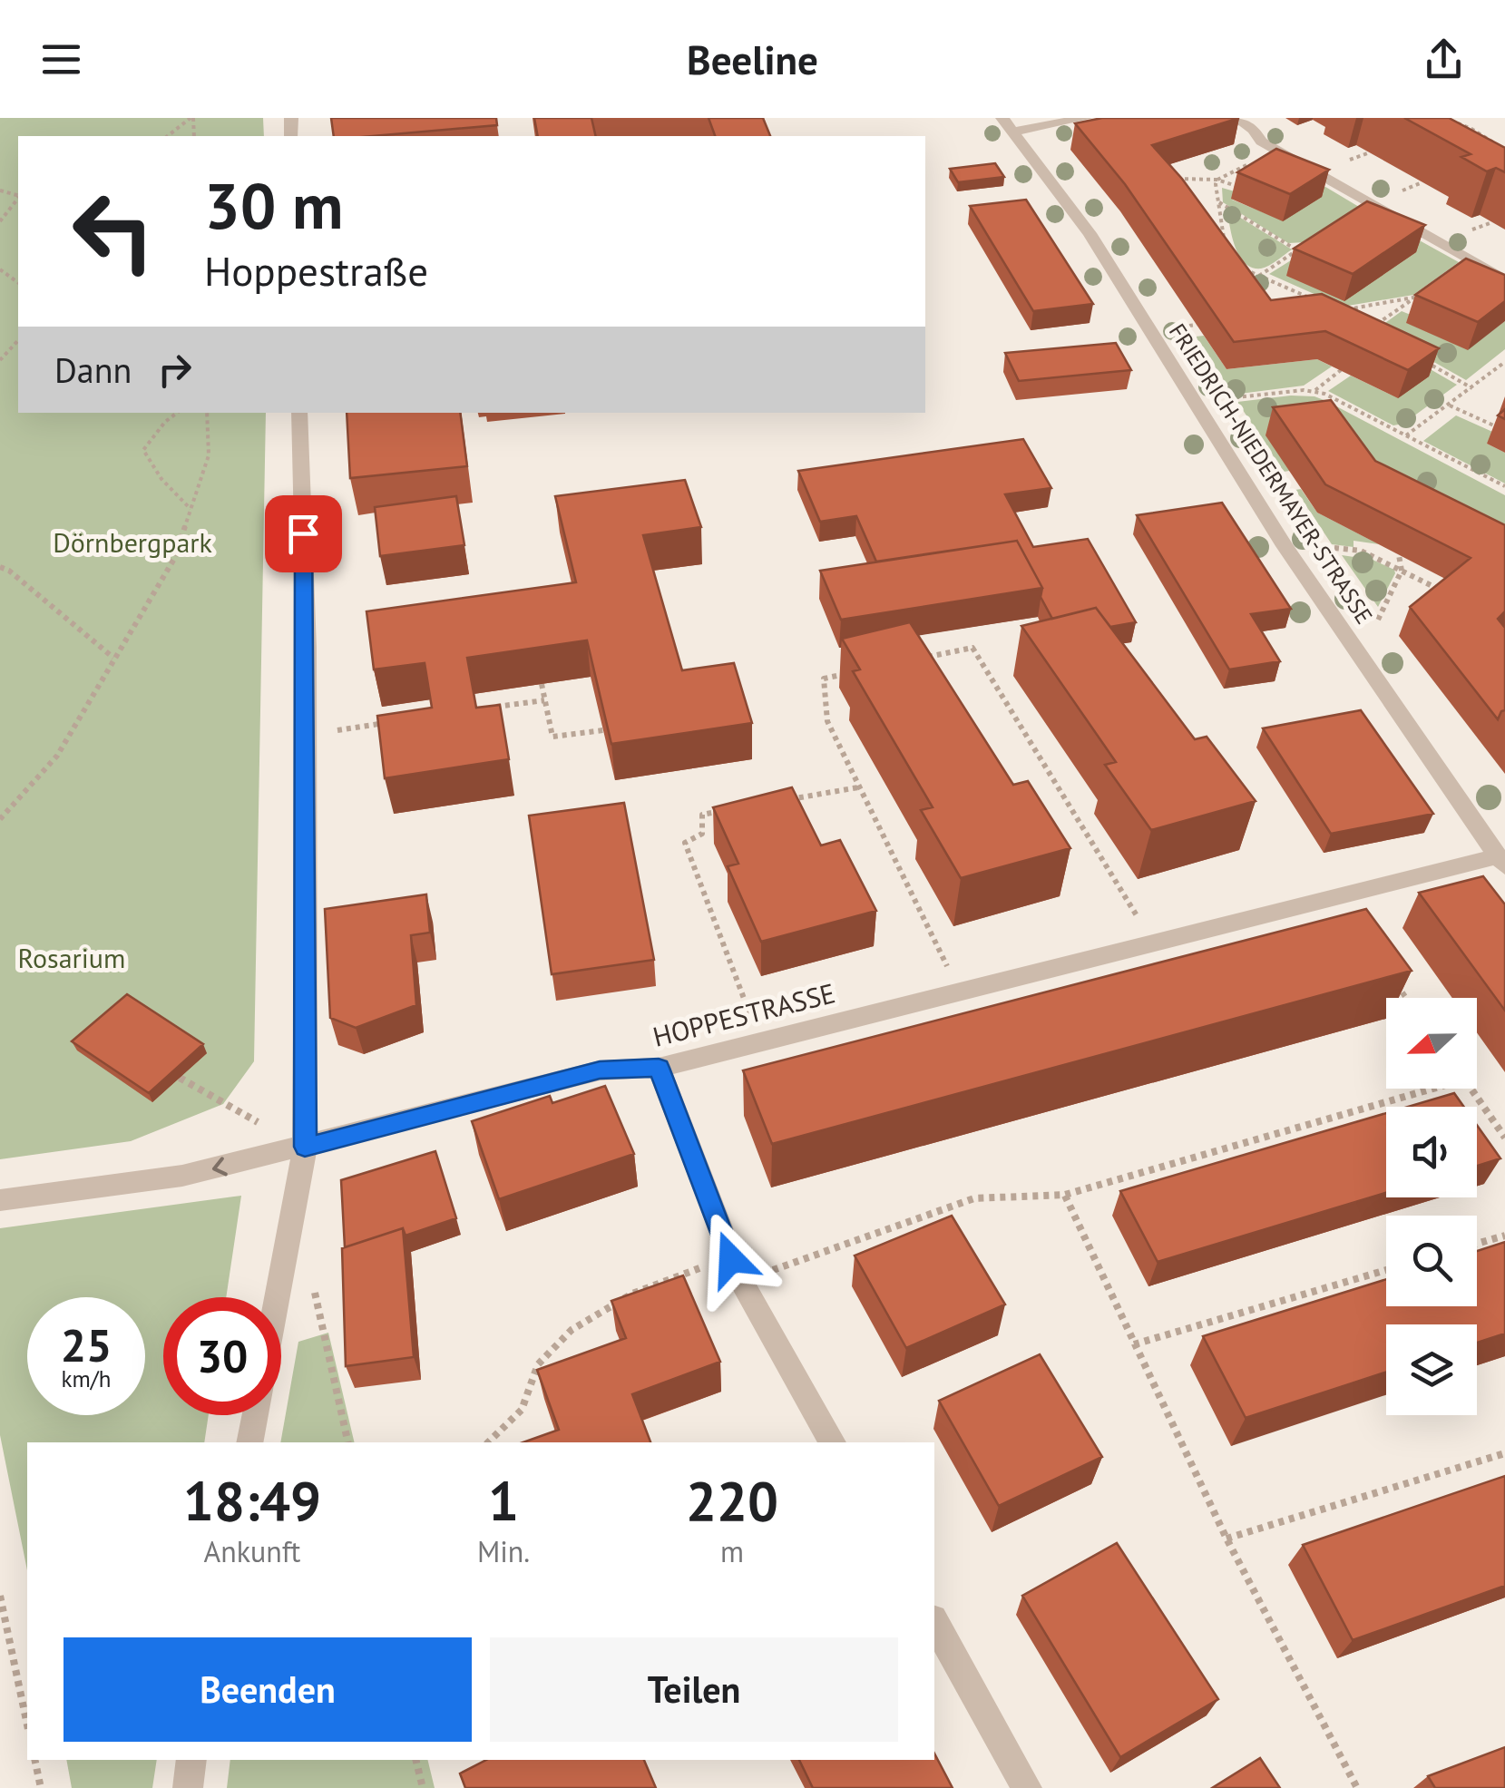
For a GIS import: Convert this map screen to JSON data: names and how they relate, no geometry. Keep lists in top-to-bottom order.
{
  "streets": {
    "street": ["FRIEDRICH-NIEDERMAYER-STRASSE", "HOPPESTRASSE"]
  },
  "crossings": [
    ["FRIEDRICH-NIEDERMAYER-STRASSE", "HOPPESTRASSE"]
  ],
  "parks": ["Dörnbergpark", "Rosarium"],
  "north": "left",
  "page": {
    "header": "Beeline",
    "turn": ["30 m", "Hoppestraße"],
    "then": "Dann",
    "speed": "25 km/h",
    "limit": "30",
    "eta": [
      "18:49",
      "Ankunft",
      "1",
      "Min.",
      "220",
      "m"
    ],
    "buttons": ["Beenden", "Teilen"]
  }
}
